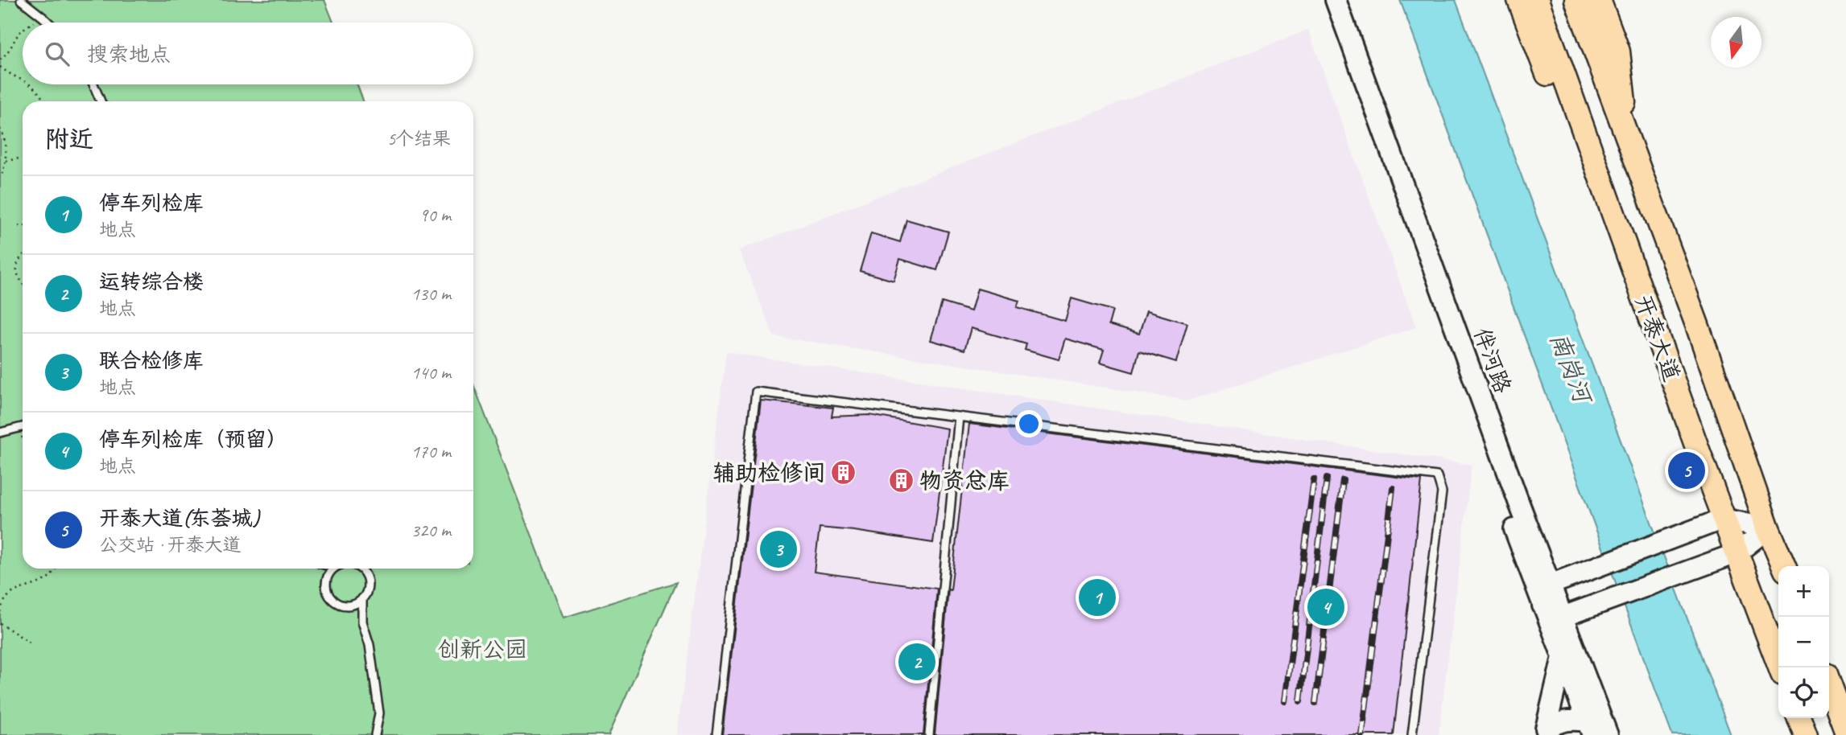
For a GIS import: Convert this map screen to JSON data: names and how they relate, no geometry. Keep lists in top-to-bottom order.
{
  "streets": {
    "main road": ["开泰大道"],
    "street": ["伴河路"]
  },
  "water": ["南岗河"],
  "parks": ["创新公园"],
  "places": {
    "building": ["辅助检修间", "物资总库"]
  },
  "north": "bottom",
  "page": {
    "search": "搜索地点",
    "heading": ["附近", "5个结果"],
    "list": [
      {
        "mark": "1",
        "name": "停车列检库",
        "note": "地点",
        "value": "90 m"
      },
      {
        "mark": "2",
        "name": "运转综合楼",
        "note": "地点",
        "value": "130 m"
      },
      {
        "mark": "3",
        "name": "联合检修库",
        "note": "地点",
        "value": "140 m"
      },
      {
        "mark": "4",
        "name": "停车列检库（预留）",
        "note": "地点",
        "value": "170 m"
      },
      {
        "mark": "5",
        "name": "开泰大道(东荟城)",
        "note": "公交站 · 开泰大道",
        "value": "320 m"
      }
    ],
    "pins": [
      "5",
      "3",
      "1",
      "4",
      "2"
    ],
    "map_buttons": ["+", "−"]
  }
}
